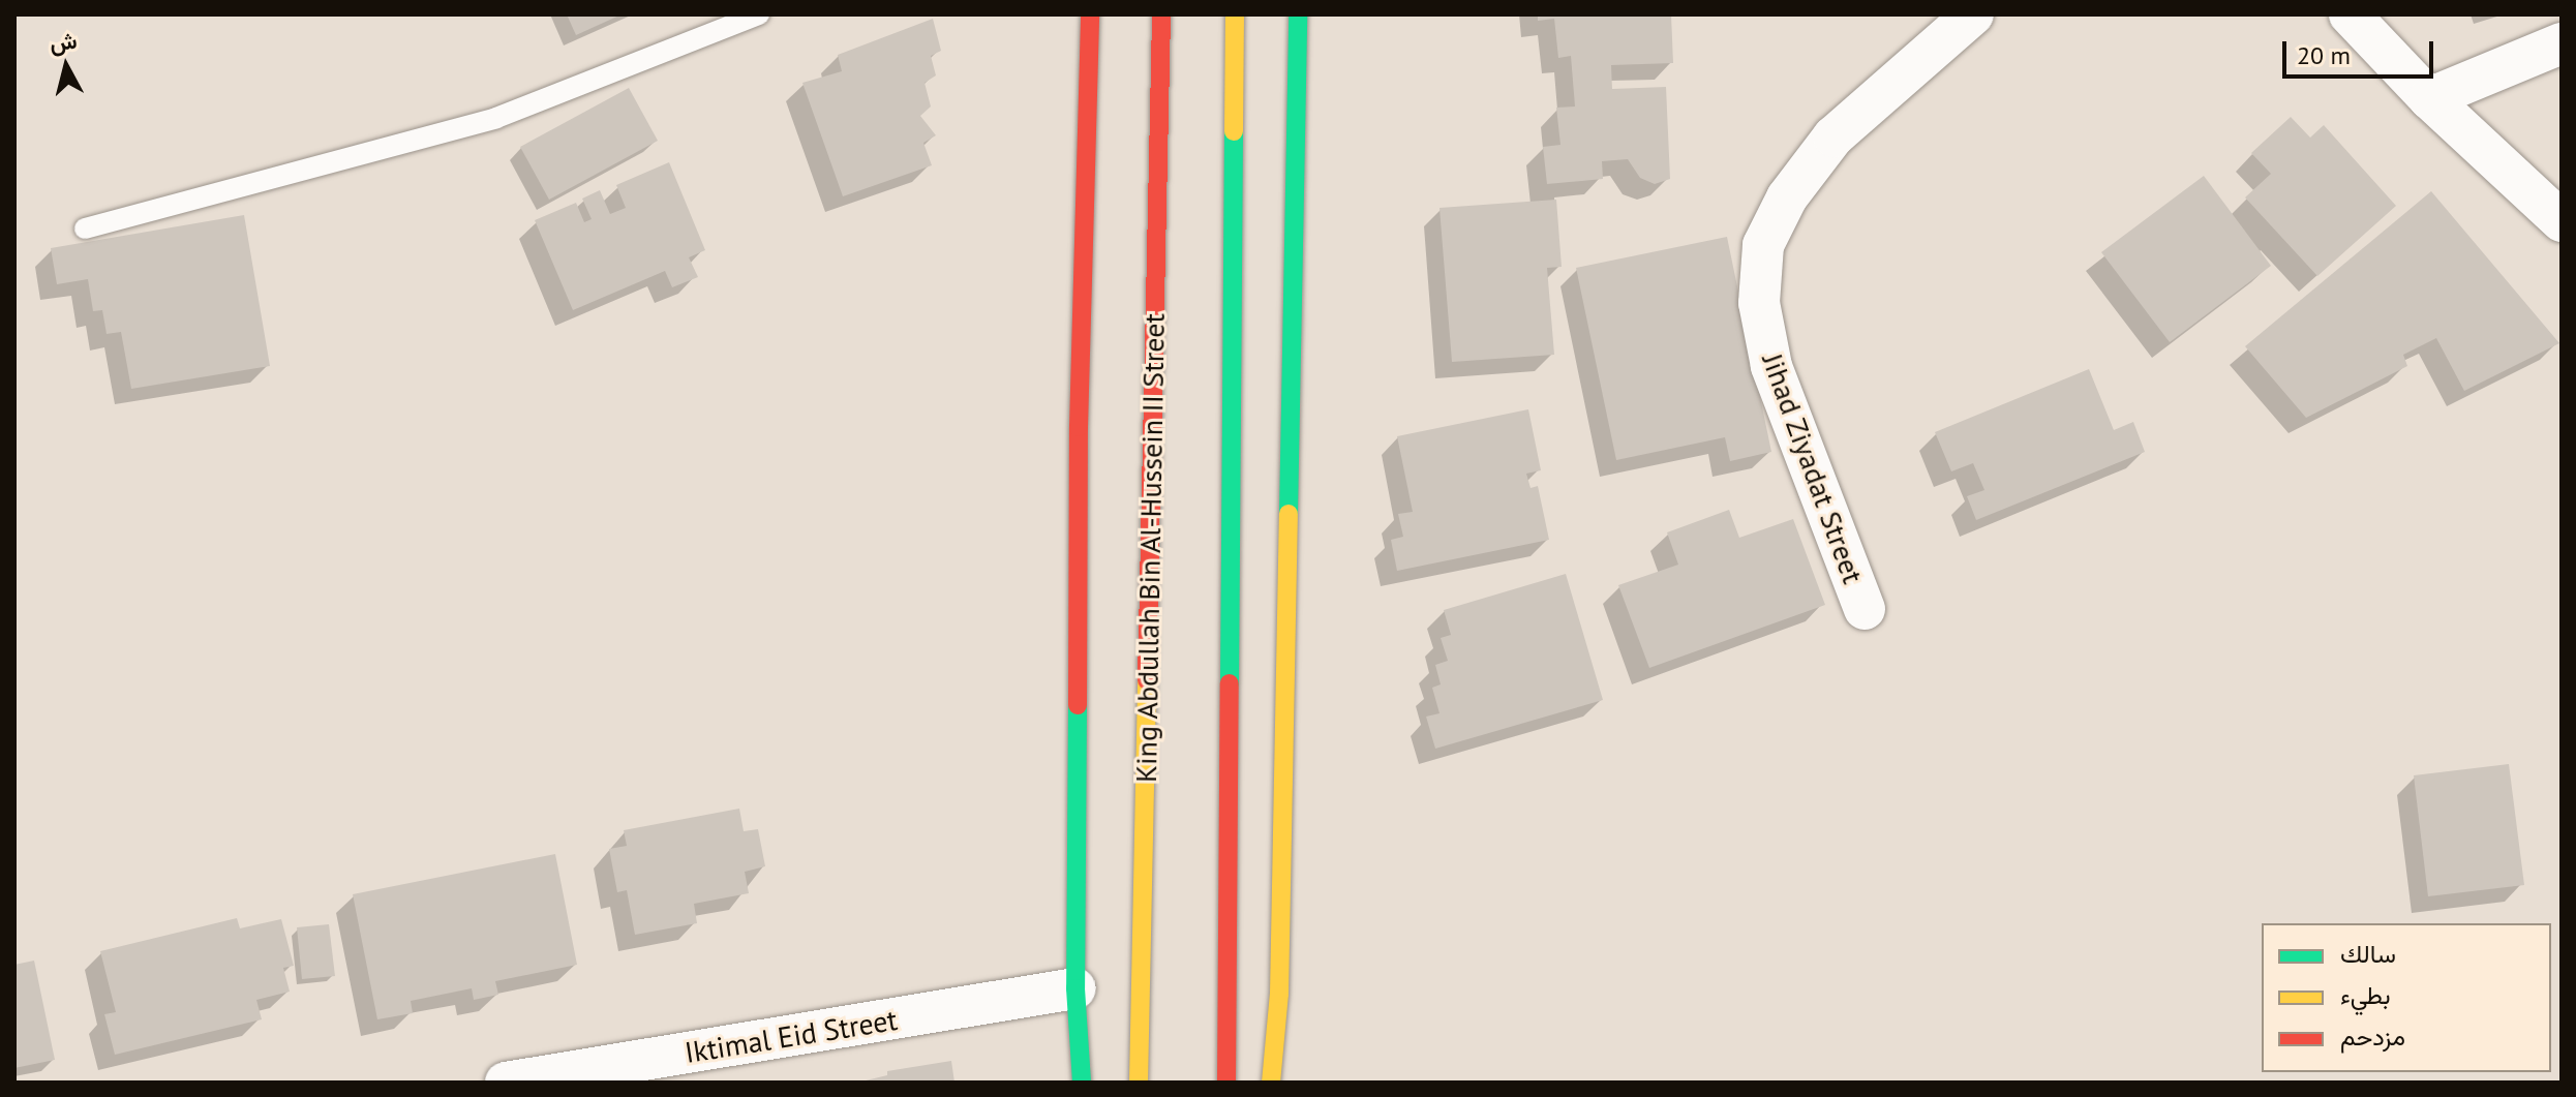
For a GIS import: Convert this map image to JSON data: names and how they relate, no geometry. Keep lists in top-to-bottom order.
{
  "streets": {
    "main road": ["King Abdullah Bin Al-Hussein II Street"],
    "street": ["Jihad Ziyadat Street", "Iktimal Eid Street"]
  },
  "legend": ["سالك", "بطيء", "مزدحم"],
  "scale_bar": "20 m",
  "north": "top"
}
